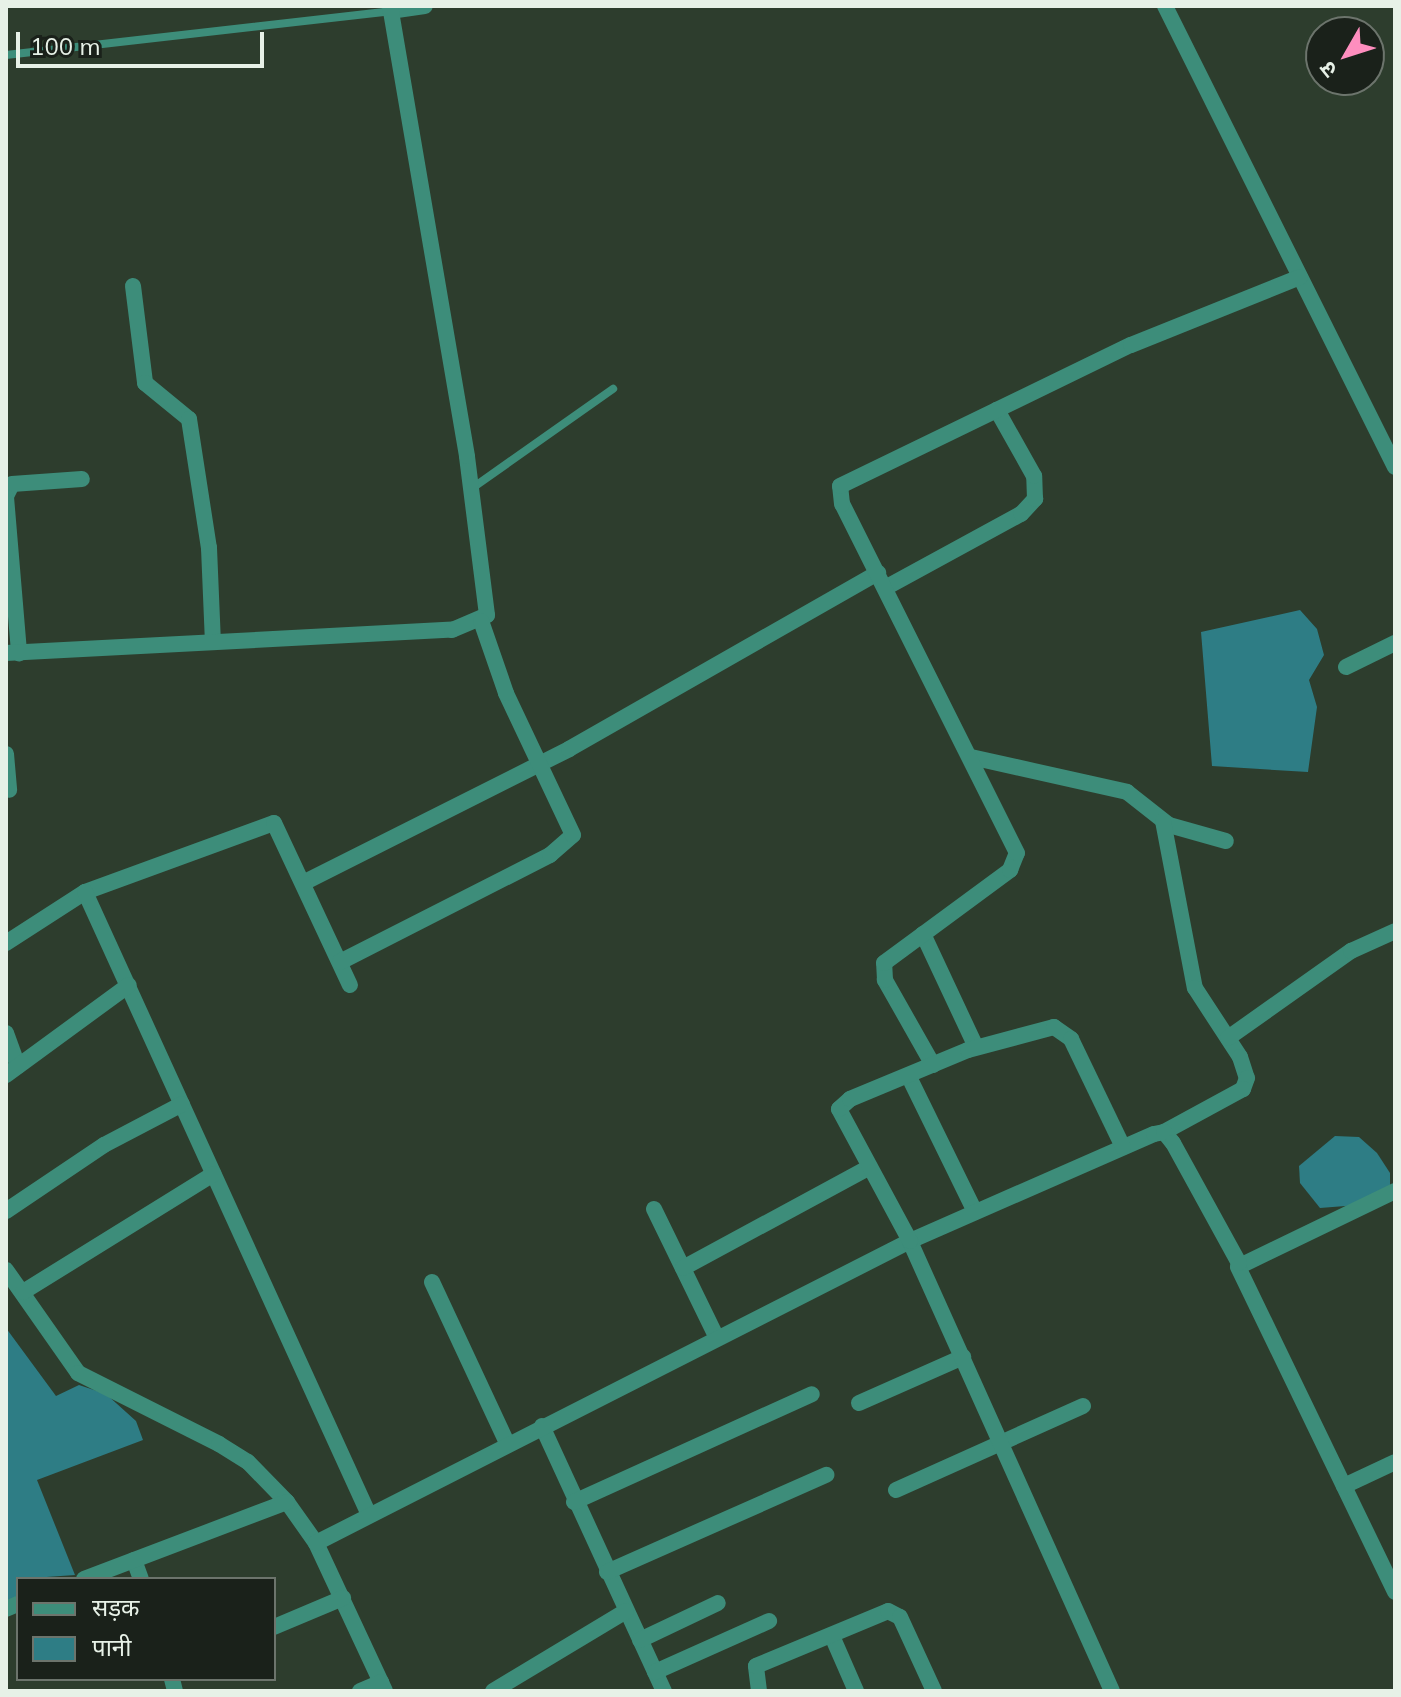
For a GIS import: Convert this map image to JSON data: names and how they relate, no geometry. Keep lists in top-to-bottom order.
{
  "legend": ["सड़क", "पानी"],
  "scale_bar": "100 m",
  "north": "bottom left"
}
